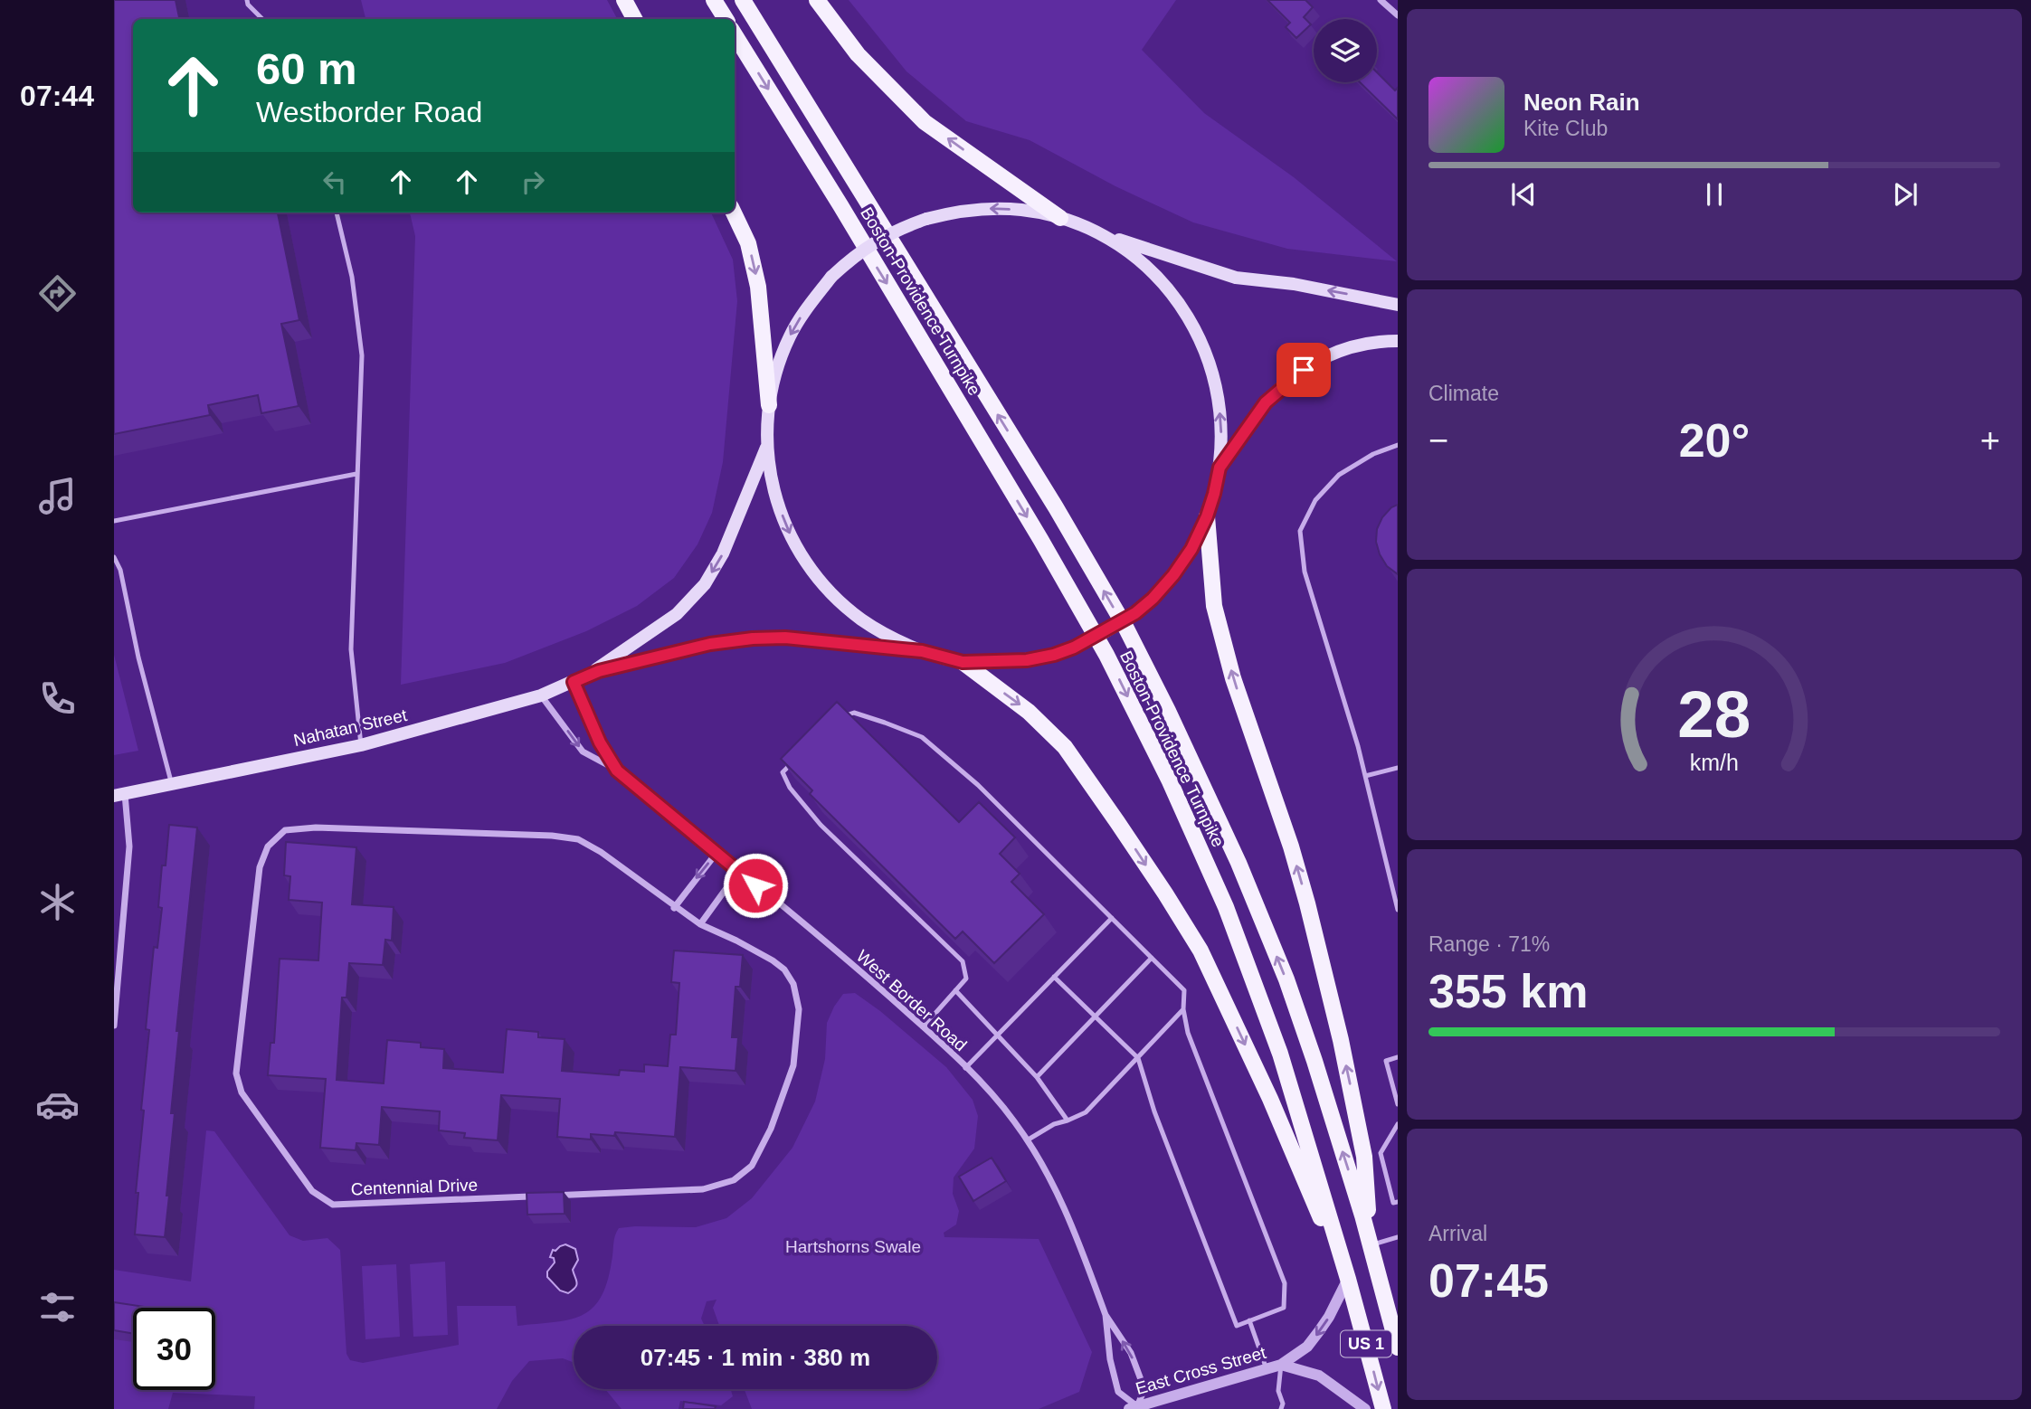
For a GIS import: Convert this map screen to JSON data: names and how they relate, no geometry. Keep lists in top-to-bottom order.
{
  "streets": {
    "main road": ["Boston-Providence Turnpike", "Nahatan Street", "US 1"],
    "street": ["West Border Road", "Centennial Drive", "East Cross Street"]
  },
  "crossings": [
    ["Boston-Providence Turnpike", "East Cross Street"],
    ["West Border Road", "East Cross Street"]
  ],
  "parks": ["Hartshorns Swale"],
  "page": {
    "tabs": "07:44",
    "turn": ["60 m", "Westborder Road"],
    "song": ["Neon Rain", "Kite Club"],
    "tile": [
      "Climate",
      ["Range · 71%", "355 km"],
      ["Arrival", "07:45"]
    ],
    "heat": ["−", "20°", "+"],
    "limit": "30",
    "trip": "07:45 · 1 min · 380 m",
    "gauge": ["28", "km/h"]
  }
}
